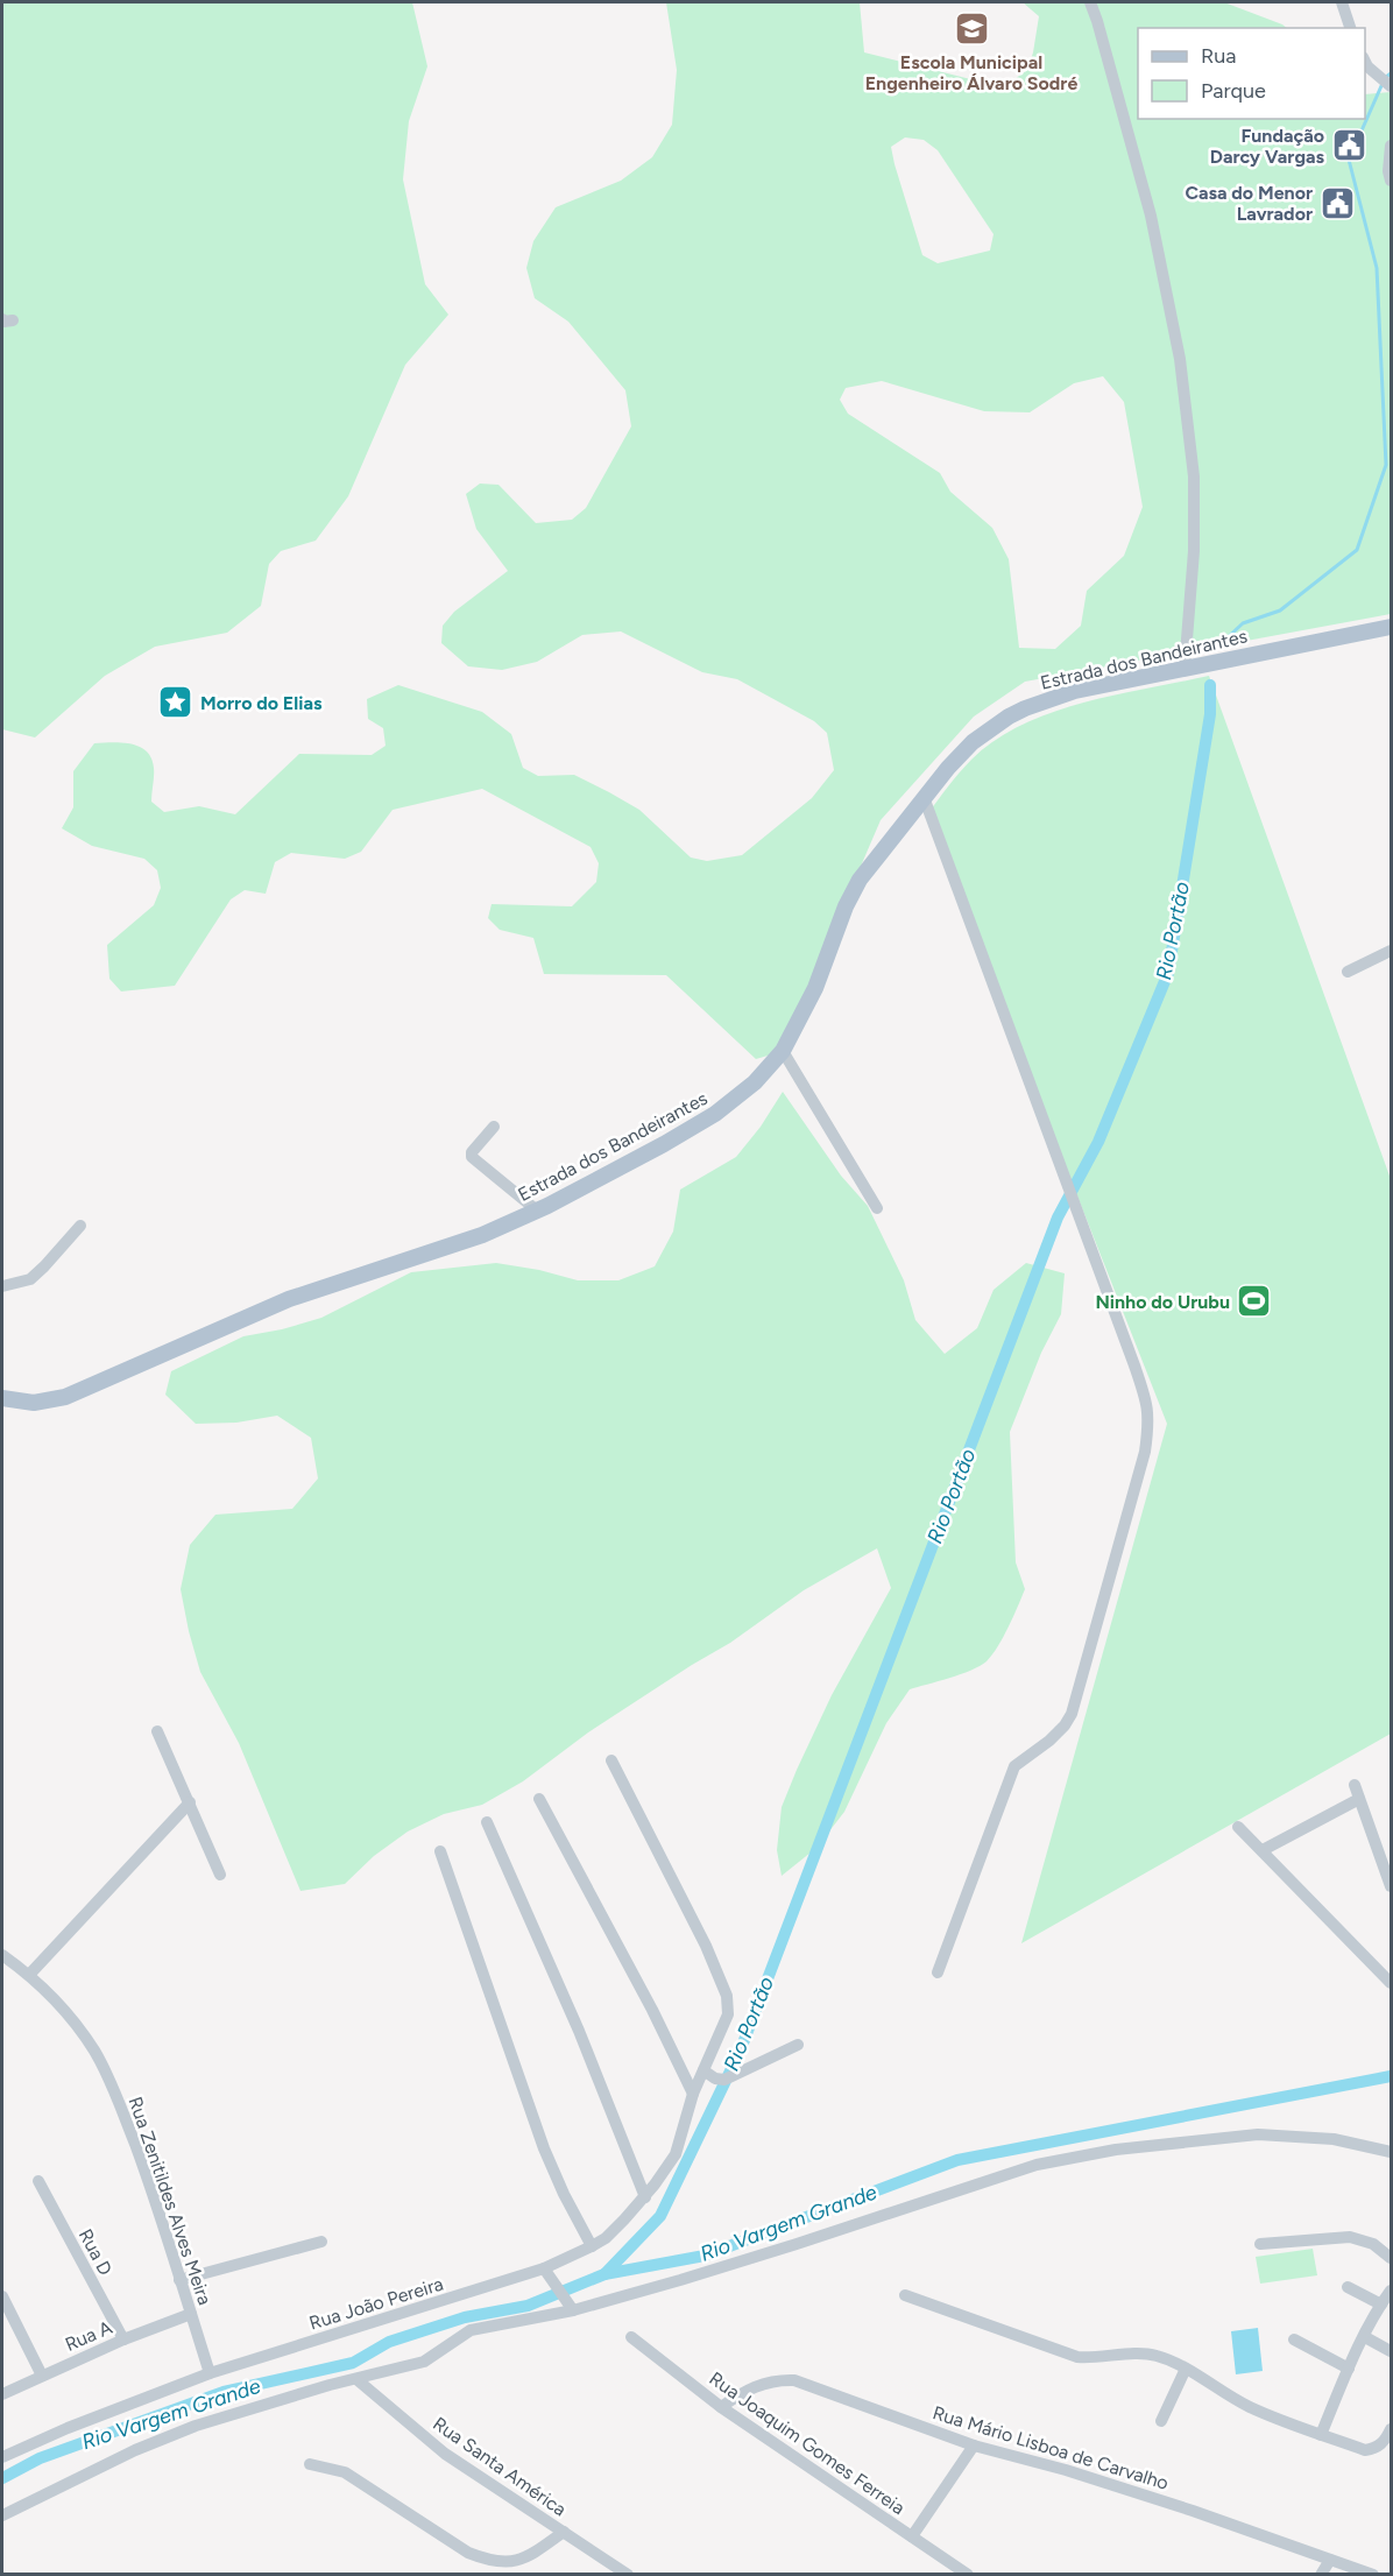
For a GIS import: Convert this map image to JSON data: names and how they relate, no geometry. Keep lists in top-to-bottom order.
{
  "streets": {
    "main road": ["Estrada dos Bandeirantes"],
    "street": [
      "Rua Zenitildes Alves Meira",
      "Rua D",
      "Rua João Pereira",
      "Rua A",
      "Rua Joaquim Gomes Ferreia",
      "Rua Mário Lisboa de Carvalho",
      "Rua Santa América"
    ]
  },
  "crossings": [
    ["Rua Zenitildes Alves Meira", "Rua João Pereira"],
    ["Rua Zenitildes Alves Meira", "Rua A"],
    ["Rua D", "Rua A"],
    ["Rua Joaquim Gomes Ferreia", "Rua Mário Lisboa de Carvalho"]
  ],
  "water": ["Rio Portão", "Rio Vargem Grande"],
  "places": {
    "school or university": ["Escola Municipal Engenheiro Álvaro Sodré"],
    "public building": ["Fundação Darcy Vargas", "Casa do Menor Lavrador"],
    "place": ["Morro do Elias"],
    "sports": ["Ninho do Urubu"]
  },
  "legend": ["Rua", "Parque"]
}
